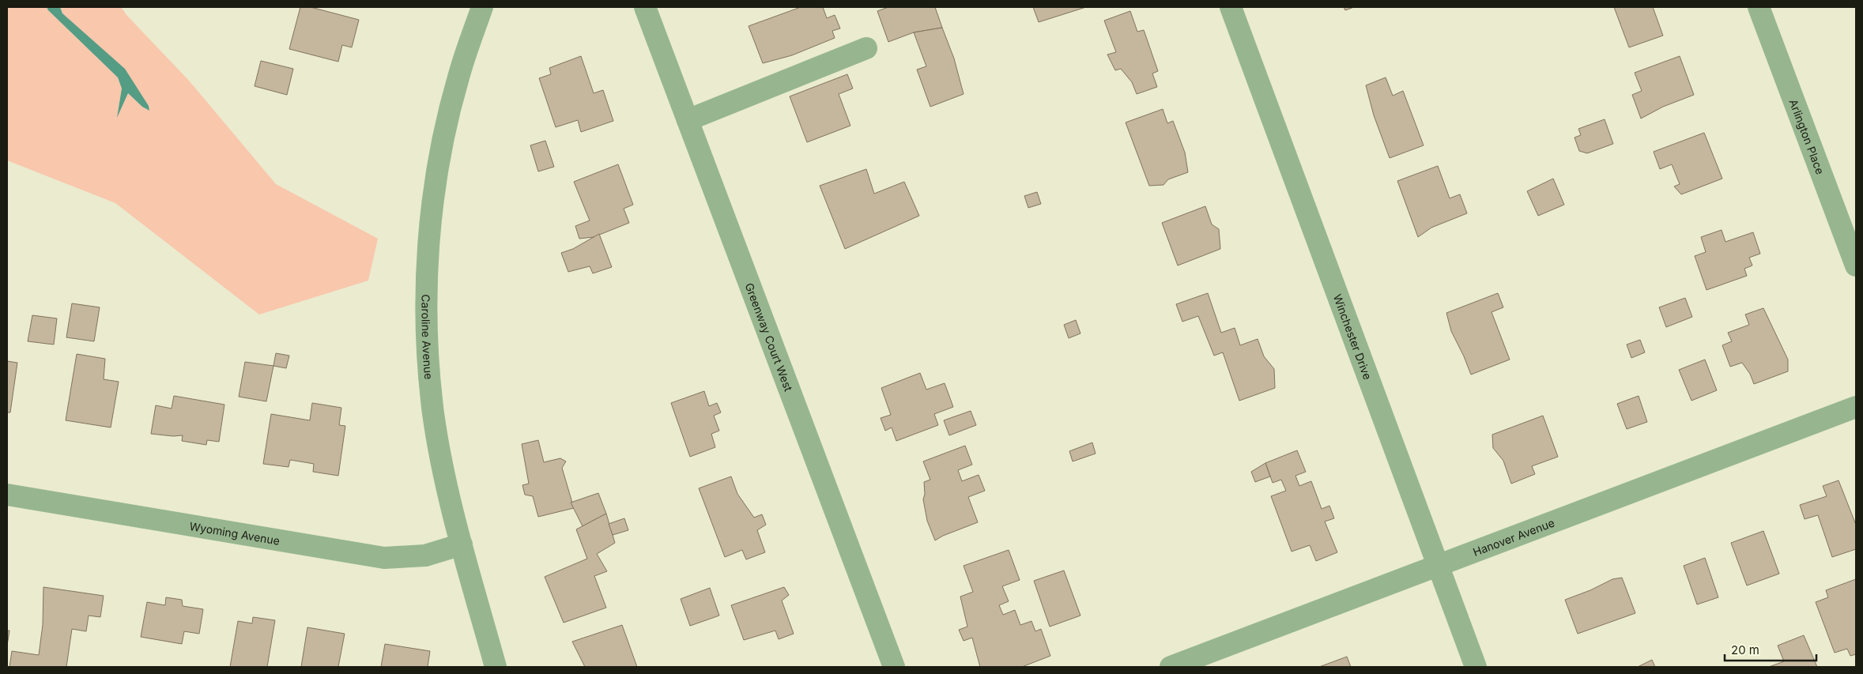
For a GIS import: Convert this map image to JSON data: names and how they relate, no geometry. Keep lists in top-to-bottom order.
{
  "streets": {
    "street": [
      "Arlington Place",
      "Caroline Avenue",
      "Greenway Court West",
      "Winchester Drive",
      "Wyoming Avenue",
      "Hanover Avenue"
    ]
  },
  "crossings": [
    ["Caroline Avenue", "Wyoming Avenue"],
    ["Winchester Drive", "Hanover Avenue"]
  ],
  "scale_bar": "20 m"
}
